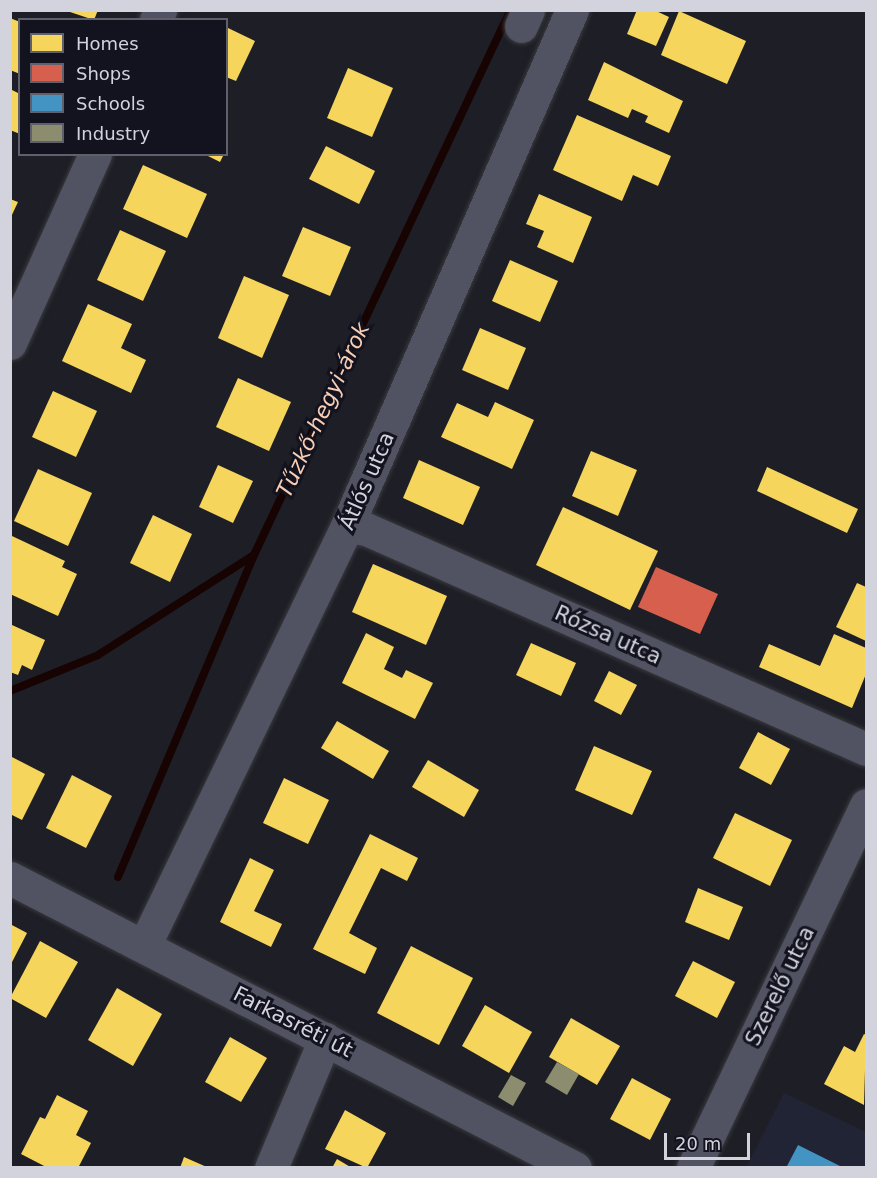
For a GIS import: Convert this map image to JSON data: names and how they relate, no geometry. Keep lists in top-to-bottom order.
{
  "streets": {
    "street": [
      "Átlós utca",
      "Rózsa utca",
      "Szerelő utca",
      "Farkasréti út"
    ]
  },
  "crossings": [
    ["Átlós utca", "Rózsa utca"],
    ["Átlós utca", "Farkasréti út"]
  ],
  "water": ["Tűzkő-hegyi-árok"],
  "legend": [
    "Homes",
    "Shops",
    "Schools",
    "Industry"
  ],
  "scale_bar": "20 m"
}
